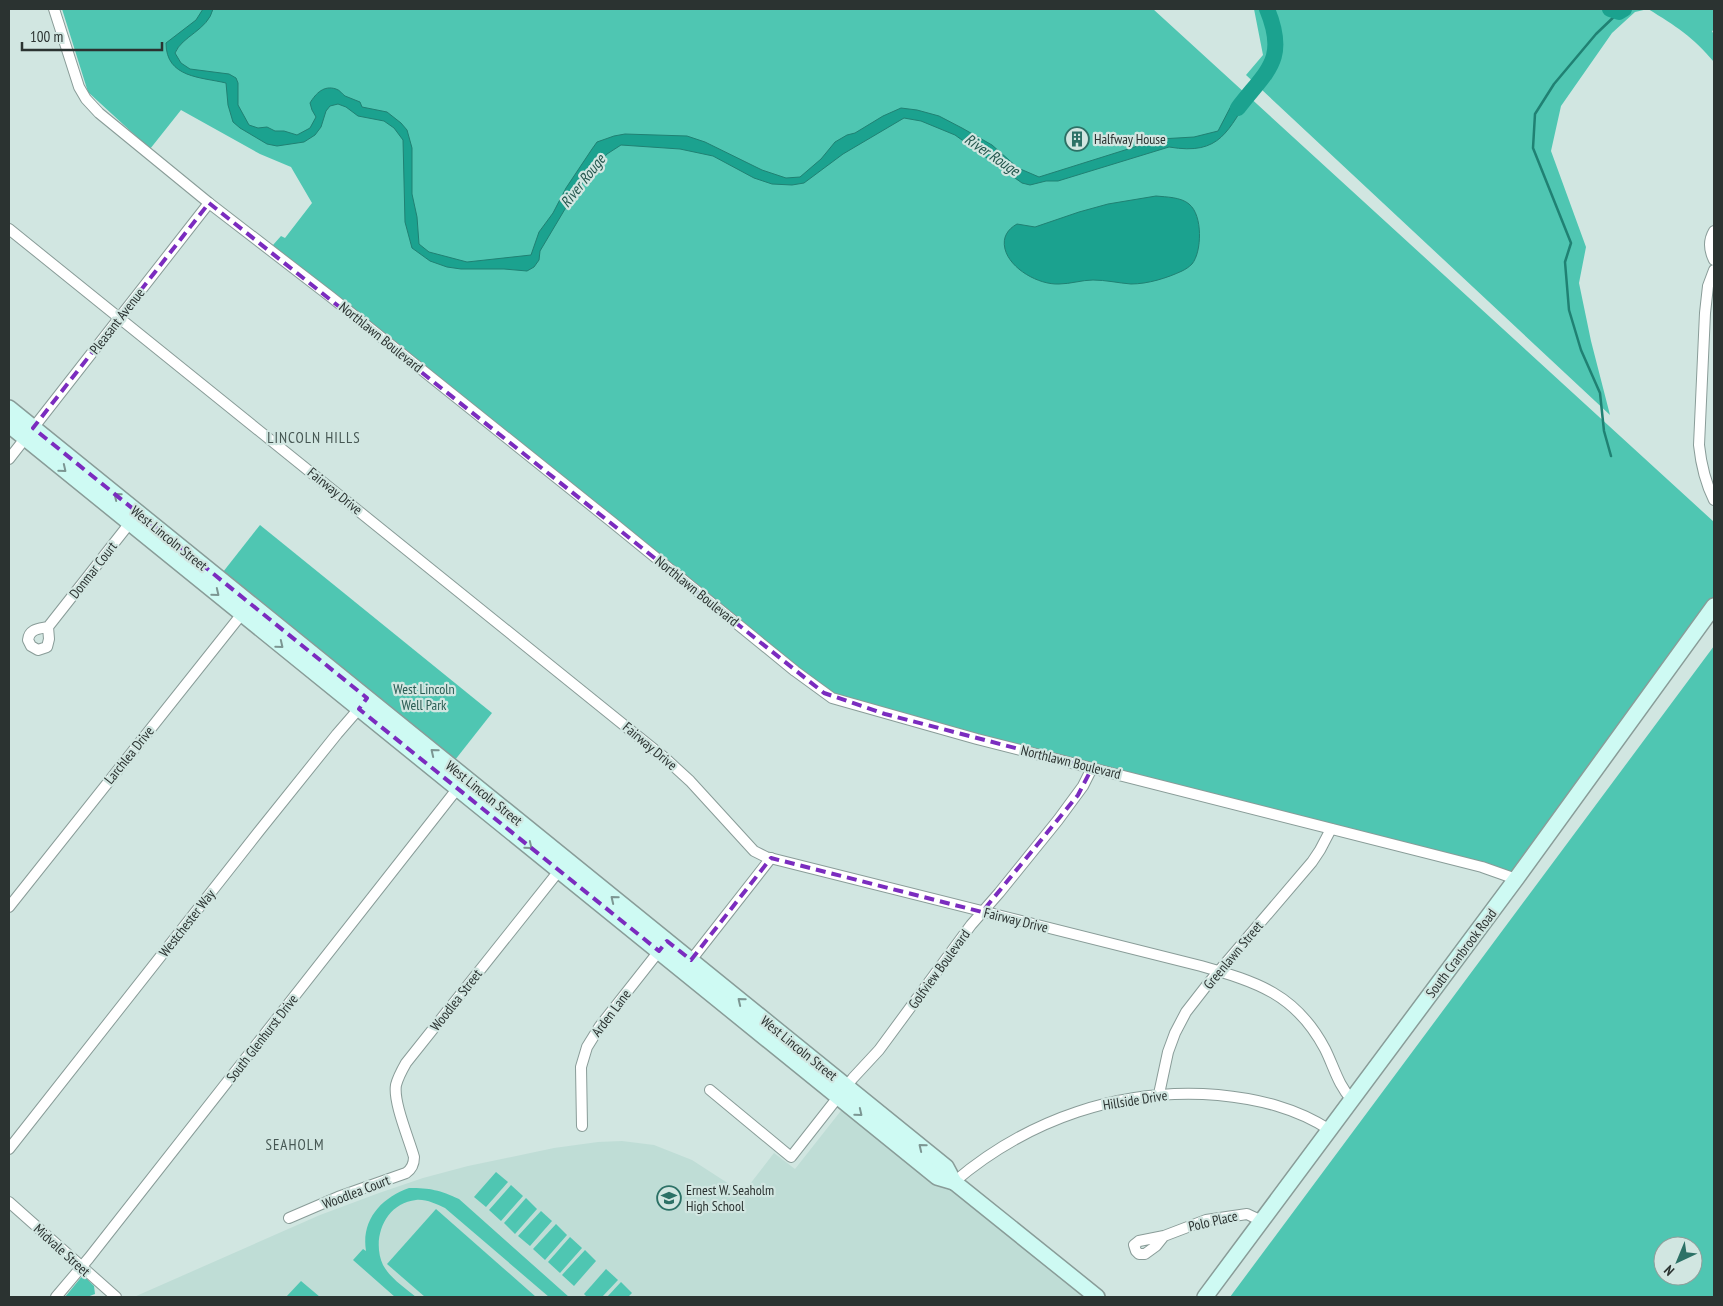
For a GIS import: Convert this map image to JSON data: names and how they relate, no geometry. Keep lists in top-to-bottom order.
{
  "streets": {
    "street": [
      "Pleasant Avenue",
      "Northlawn Boulevard",
      "Fairway Drive",
      "West Lincoln Street",
      "Donmar Court",
      "Larchlea Drive",
      "Westchester Way",
      "South Cranbrook Road",
      "Greenlawn Street",
      "Golfview Boulevard",
      "Woodlea Street",
      "Arden Lane",
      "South Glenhurst Drive",
      "Hillside Drive",
      "Woodlea Court",
      "Polo Place",
      "Midvale Street"
    ]
  },
  "crossings": [
    ["Pleasant Avenue", "Northlawn Boulevard"],
    ["Pleasant Avenue", "Fairway Drive"],
    ["Pleasant Avenue", "West Lincoln Street"],
    ["Northlawn Boulevard", "South Cranbrook Road"],
    ["Northlawn Boulevard", "Greenlawn Street"],
    ["Northlawn Boulevard", "Golfview Boulevard"],
    ["Fairway Drive", "South Cranbrook Road"],
    ["Fairway Drive", "Greenlawn Street"],
    ["Fairway Drive", "Golfview Boulevard"],
    ["West Lincoln Street", "Donmar Court"],
    ["West Lincoln Street", "Larchlea Drive"],
    ["West Lincoln Street", "Westchester Way"],
    ["West Lincoln Street", "Golfview Boulevard"],
    ["West Lincoln Street", "Woodlea Street"],
    ["West Lincoln Street", "Arden Lane"],
    ["West Lincoln Street", "South Glenhurst Drive"],
    ["West Lincoln Street", "Hillside Drive"],
    ["South Cranbrook Road", "Hillside Drive"],
    ["South Cranbrook Road", "Polo Place"],
    ["Greenlawn Street", "Hillside Drive"],
    ["Woodlea Street", "Woodlea Court"],
    ["South Glenhurst Drive", "Midvale Street"]
  ],
  "districts": ["LINCOLN HILLS", "SEAHOLM"],
  "water": ["River Rouge"],
  "parks": ["West Lincoln Well Park"],
  "places": {
    "building": ["Halfway House"],
    "school or university": ["Ernest W. Seaholm High School"]
  },
  "scale_bar": "100 m",
  "north": "bottom left"
}
